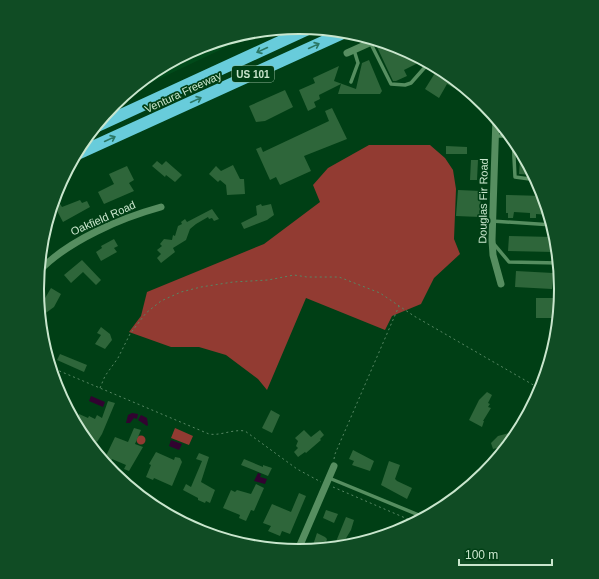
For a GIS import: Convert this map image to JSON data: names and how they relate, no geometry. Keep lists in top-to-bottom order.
{
  "streets": {
    "highway": ["US 101", "Ventura Freeway"],
    "street": ["Douglas Fir Road", "Oakfield Road"]
  },
  "scale_bar": "100 m"
}
